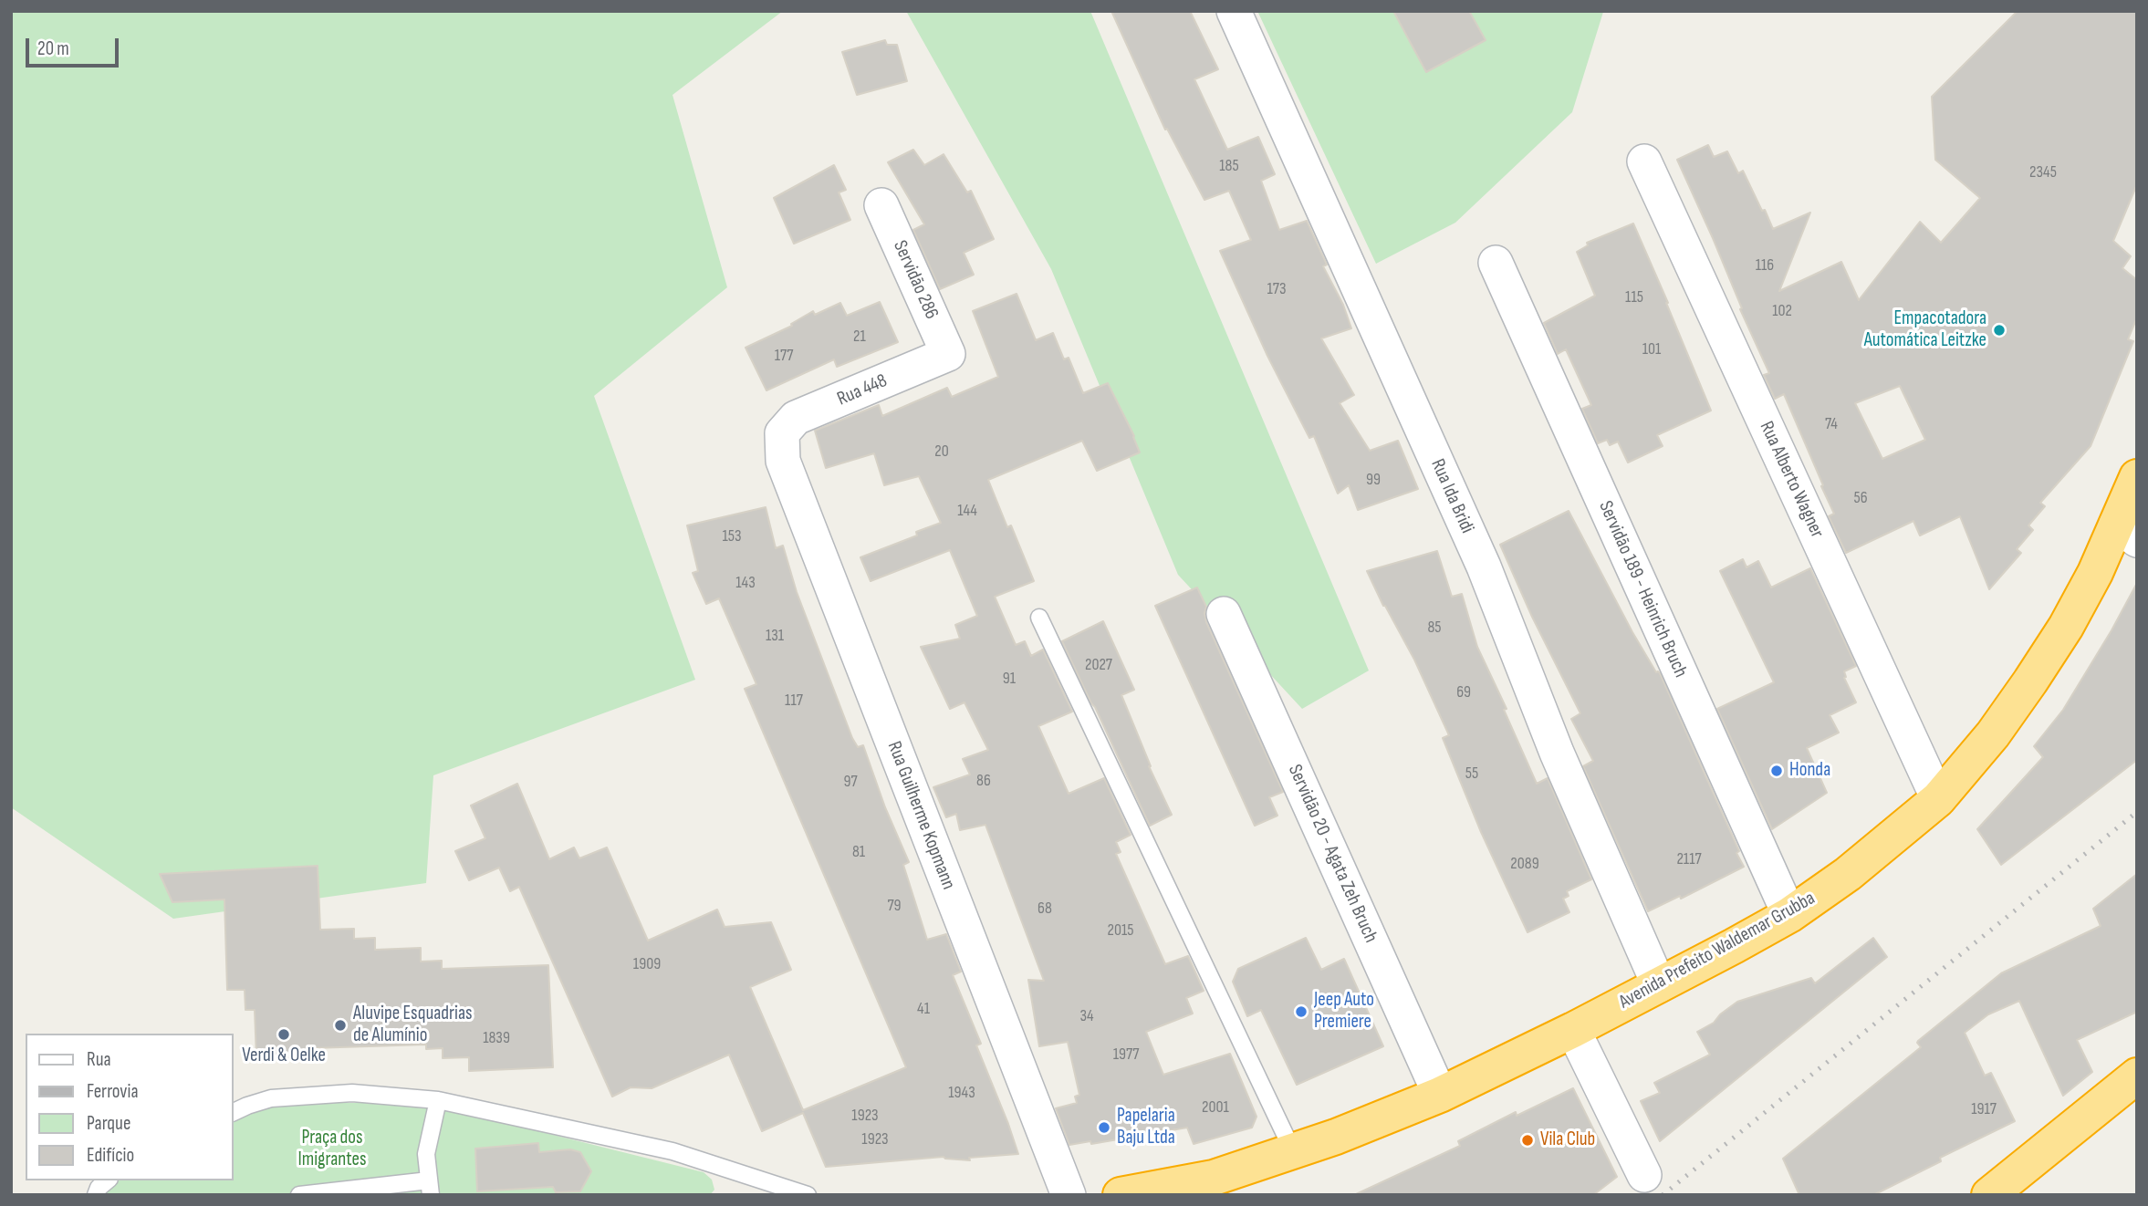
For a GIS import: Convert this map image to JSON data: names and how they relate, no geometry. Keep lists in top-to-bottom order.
{
  "streets": {
    "highway": ["Avenida Prefeito Waldemar Grubba"],
    "street": [
      "Servidão 286",
      "Rua 448",
      "Rua Alberto Wagner",
      "Rua Ida Bridi",
      "Servidão 189 - Heinrich Bruch",
      "Rua Guilherme Kopmann",
      "Servidão 20 - Agata Zeh Bruch"
    ]
  },
  "crossings": [
    ["Servidão 286", "Rua 448"],
    ["Rua 448", "Rua Guilherme Kopmann"],
    ["Rua Alberto Wagner", "Avenida Prefeito Waldemar Grubba"],
    ["Rua Ida Bridi", "Avenida Prefeito Waldemar Grubba"],
    ["Servidão 189 - Heinrich Bruch", "Avenida Prefeito Waldemar Grubba"],
    ["Servidão 20 - Agata Zeh Bruch", "Avenida Prefeito Waldemar Grubba"]
  ],
  "parks": ["Praça dos Imigrantes"],
  "places": [
    "Empacotadora Automática Leitzke",
    "Honda",
    "Jeep Auto Premiere",
    "Aluvipe Esquadrias de Alumínio",
    "Verdi & Oelke",
    "Papelaria Baju Ltda",
    "Vila Club"
  ],
  "house_numbers": [
    "185",
    "2345",
    "116",
    "173",
    "115",
    "102",
    "21",
    "101",
    "177",
    "74",
    "20",
    "99",
    "56",
    "144",
    "153",
    "143",
    "85",
    "131",
    "2027",
    "91",
    "69",
    "117",
    "55",
    "86",
    "97",
    "81",
    "2117",
    "2089",
    "79",
    "68",
    "2015",
    "1909",
    "41",
    "34",
    "1839",
    "1977",
    "1943",
    "2001",
    "1917",
    "1923",
    "1923"
  ],
  "legend": [
    "Rua",
    "Ferrovia",
    "Parque",
    "Edifício"
  ],
  "scale_bar": "20 m"
}
